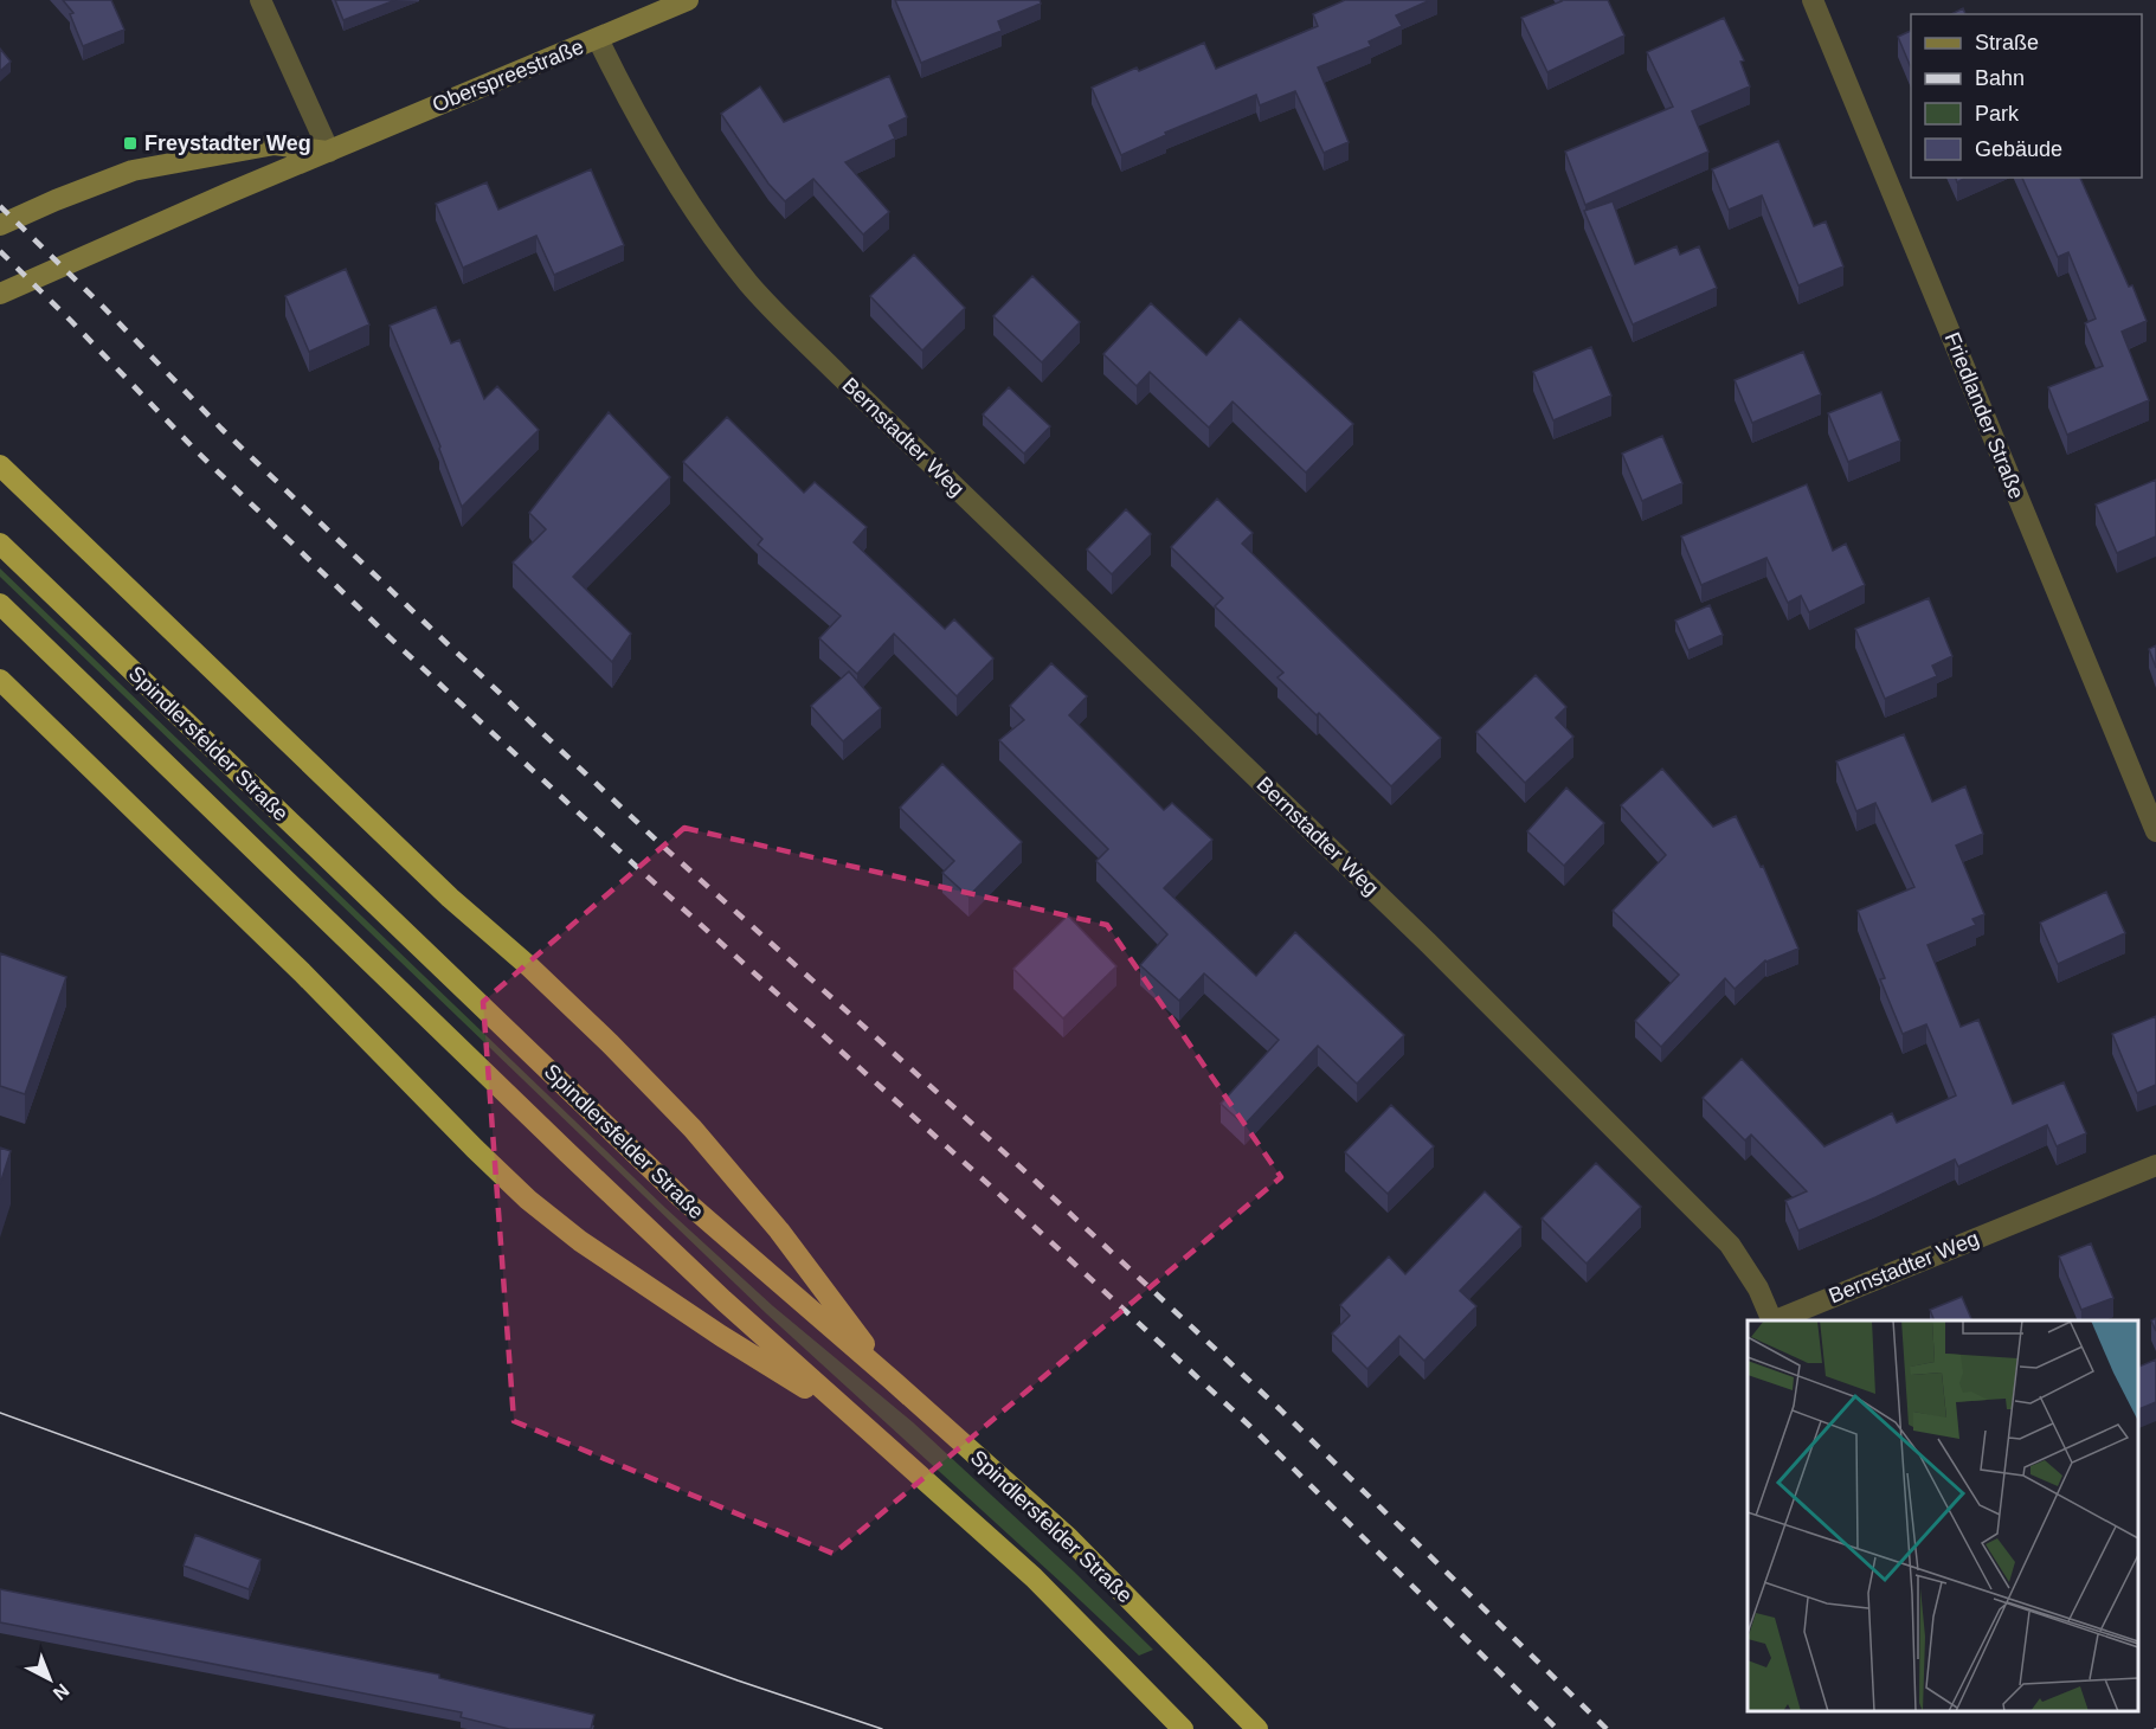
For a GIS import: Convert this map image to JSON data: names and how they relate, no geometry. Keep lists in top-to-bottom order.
{
  "streets": {
    "highway": ["Spindlersfelder Straße"],
    "main road": ["Oberspreestraße"],
    "street": ["Friedlander Straße", "Bernstadter Weg"]
  },
  "crossings": [
    ["Oberspreestraße", "Bernstadter Weg"]
  ],
  "places": {
    "transit": ["Freystadter Weg"]
  },
  "legend": [
    "Straße",
    "Bahn",
    "Park",
    "Gebäude"
  ],
  "north": "bottom right"
}
